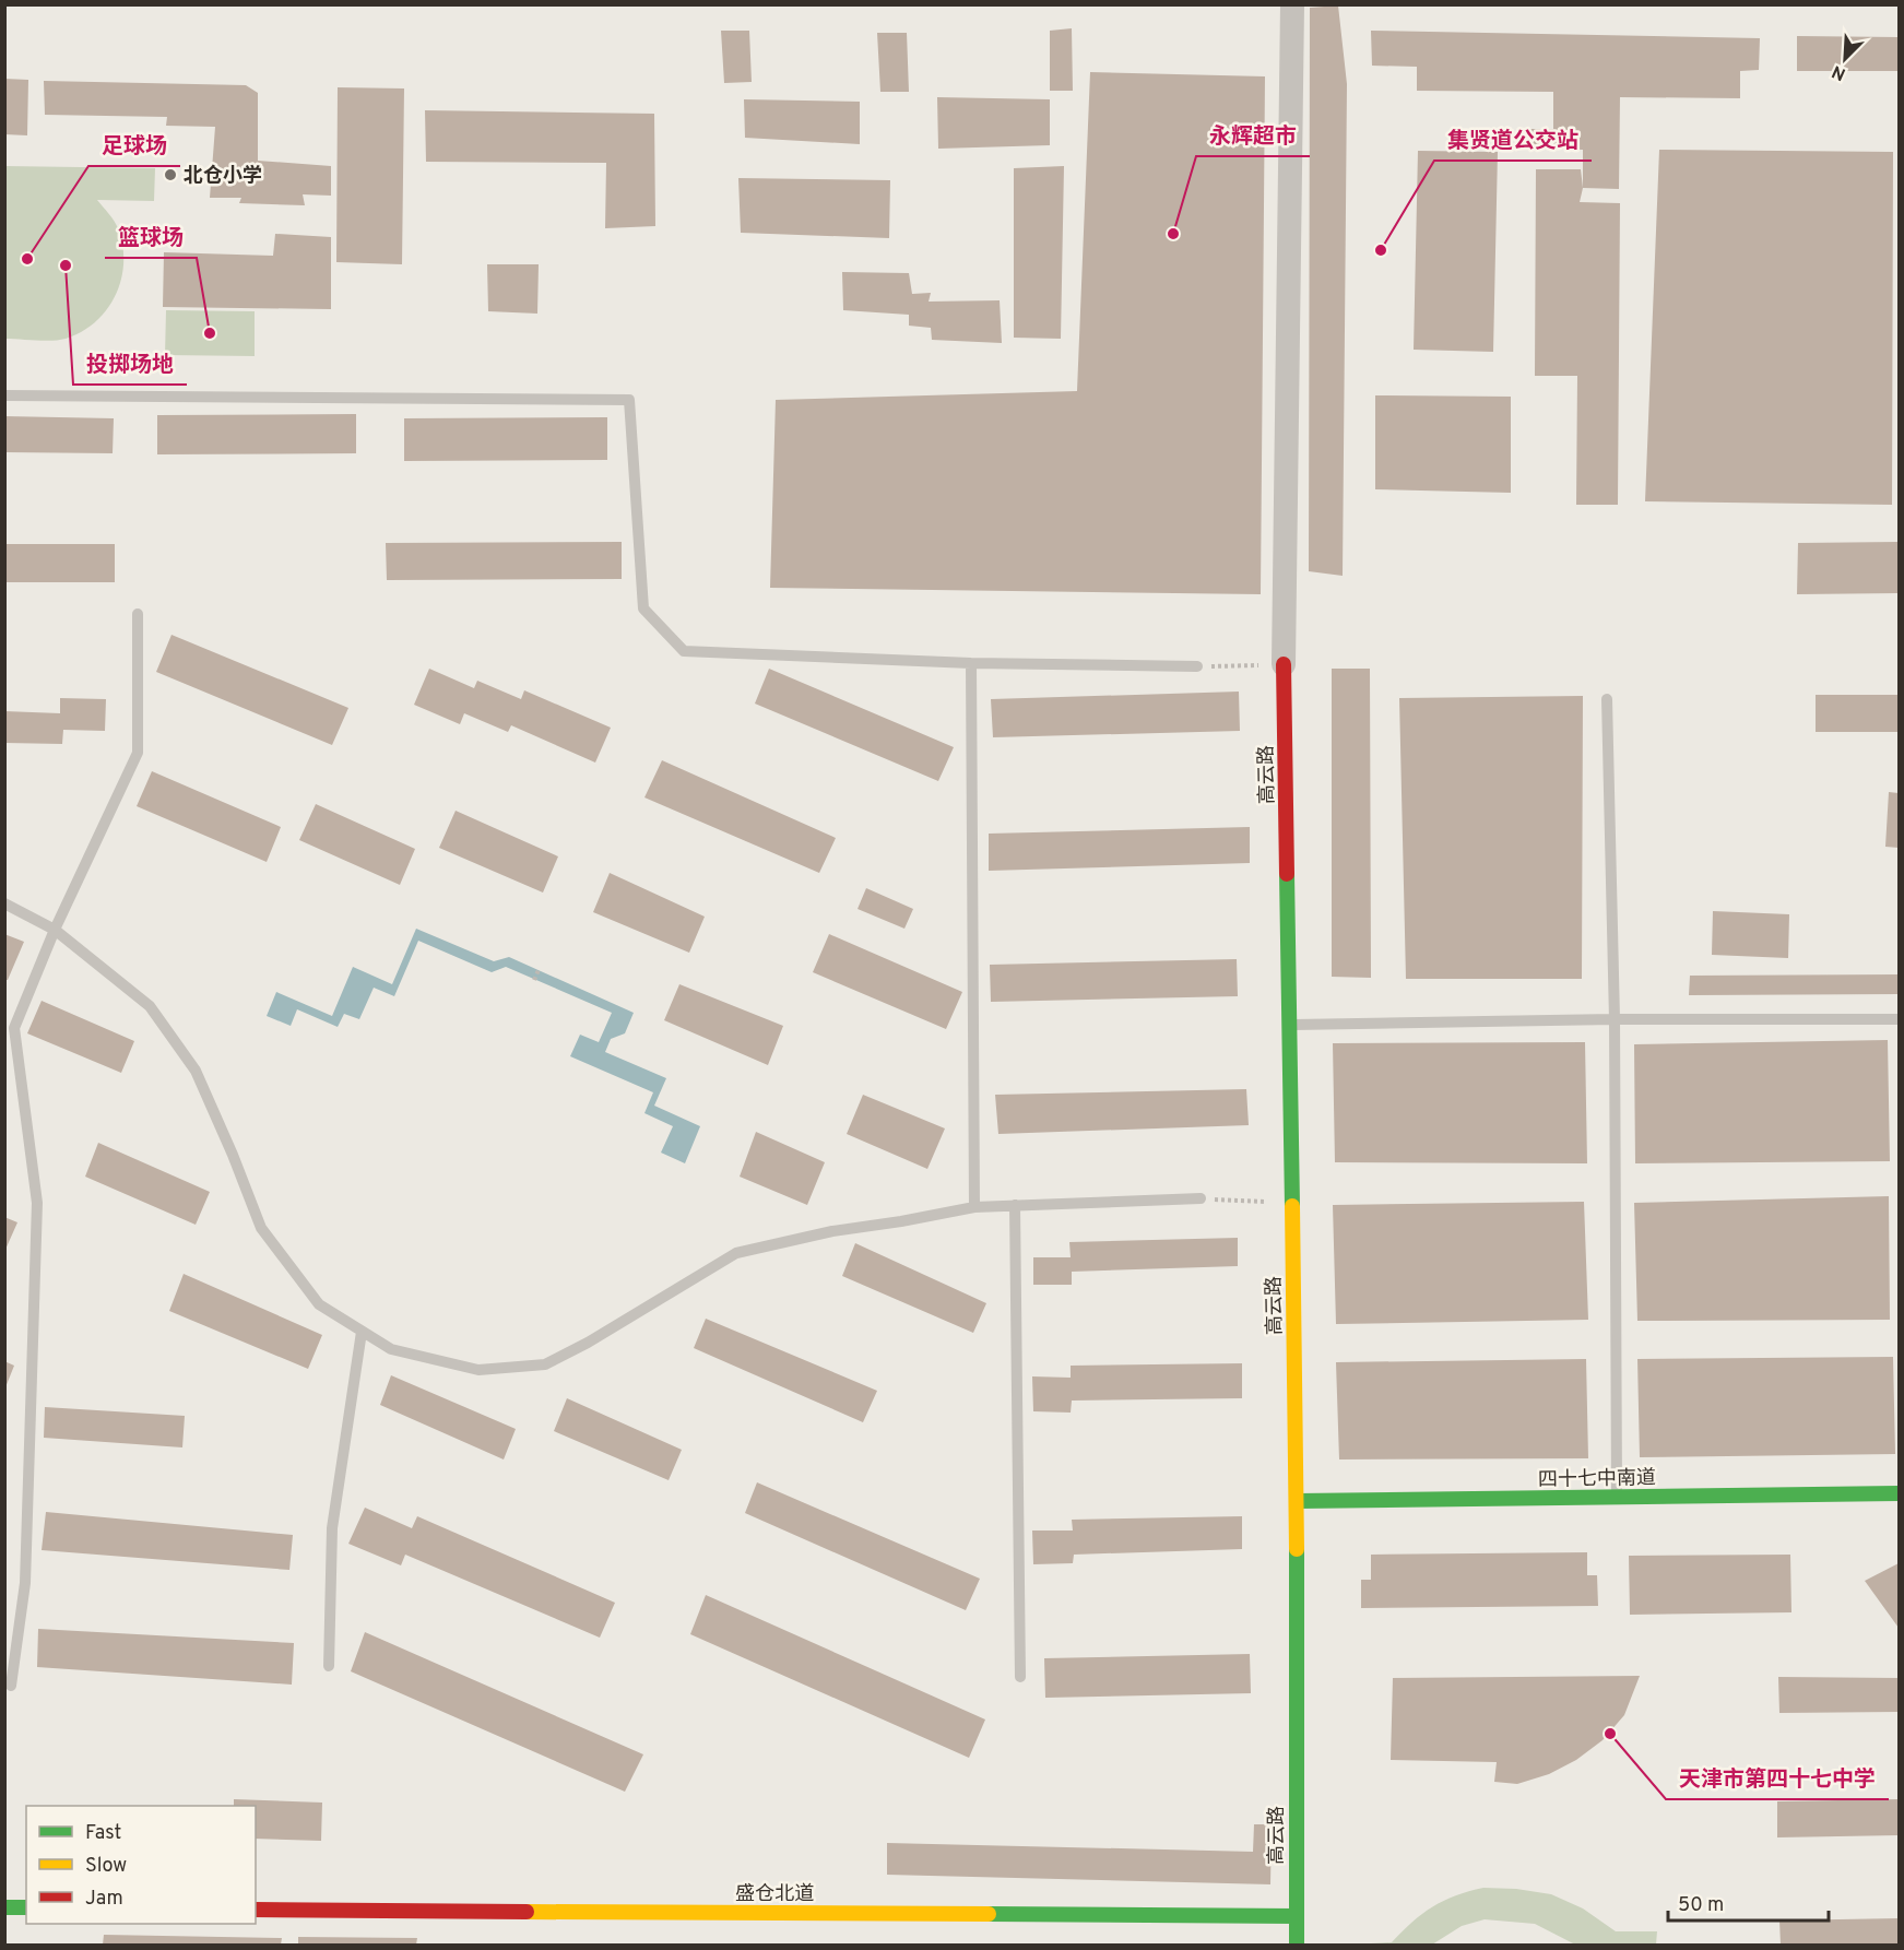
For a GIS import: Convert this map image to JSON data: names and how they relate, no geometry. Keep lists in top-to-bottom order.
{
  "streets": {
    "street": ["高云路", "四十七中南道", "盛仓北道"]
  },
  "crossings": [
    ["高云路", "四十七中南道"],
    ["高云路", "盛仓北道"]
  ],
  "places": [
    "北仓小学",
    "永辉超市",
    "集贤道公交站",
    "足球场",
    "投掷场地",
    "篮球场",
    "天津市第四十七中学"
  ],
  "legend": ["Fast", "Slow", "Jam"],
  "scale_bar": "50 m",
  "north": "bottom left"
}
